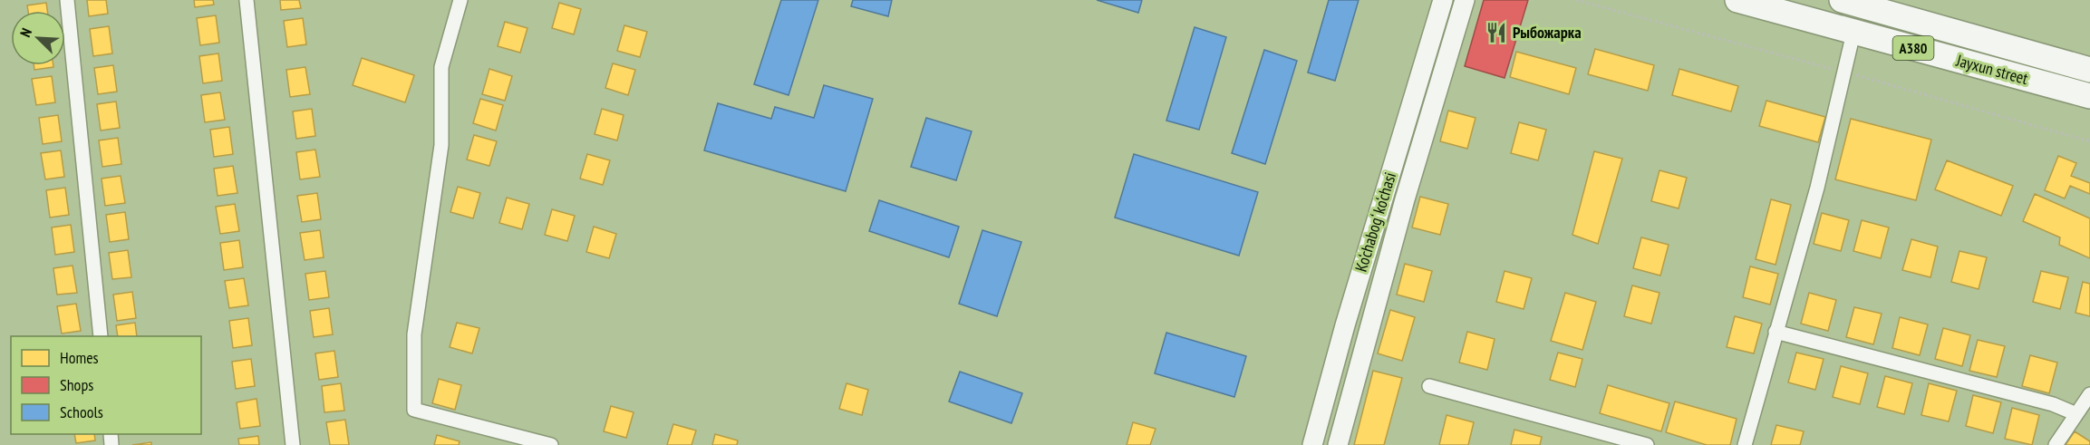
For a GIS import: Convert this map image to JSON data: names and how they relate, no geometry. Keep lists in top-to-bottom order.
{
  "streets": {
    "highway": ["A380", "Jayxun street"],
    "main road": ["Ko‘chabog‘ ko‘chasi"]
  },
  "places": {
    "restaurant": ["Рыбожарка"]
  },
  "legend": ["Homes", "Shops", "Schools"],
  "north": "top left"
}
